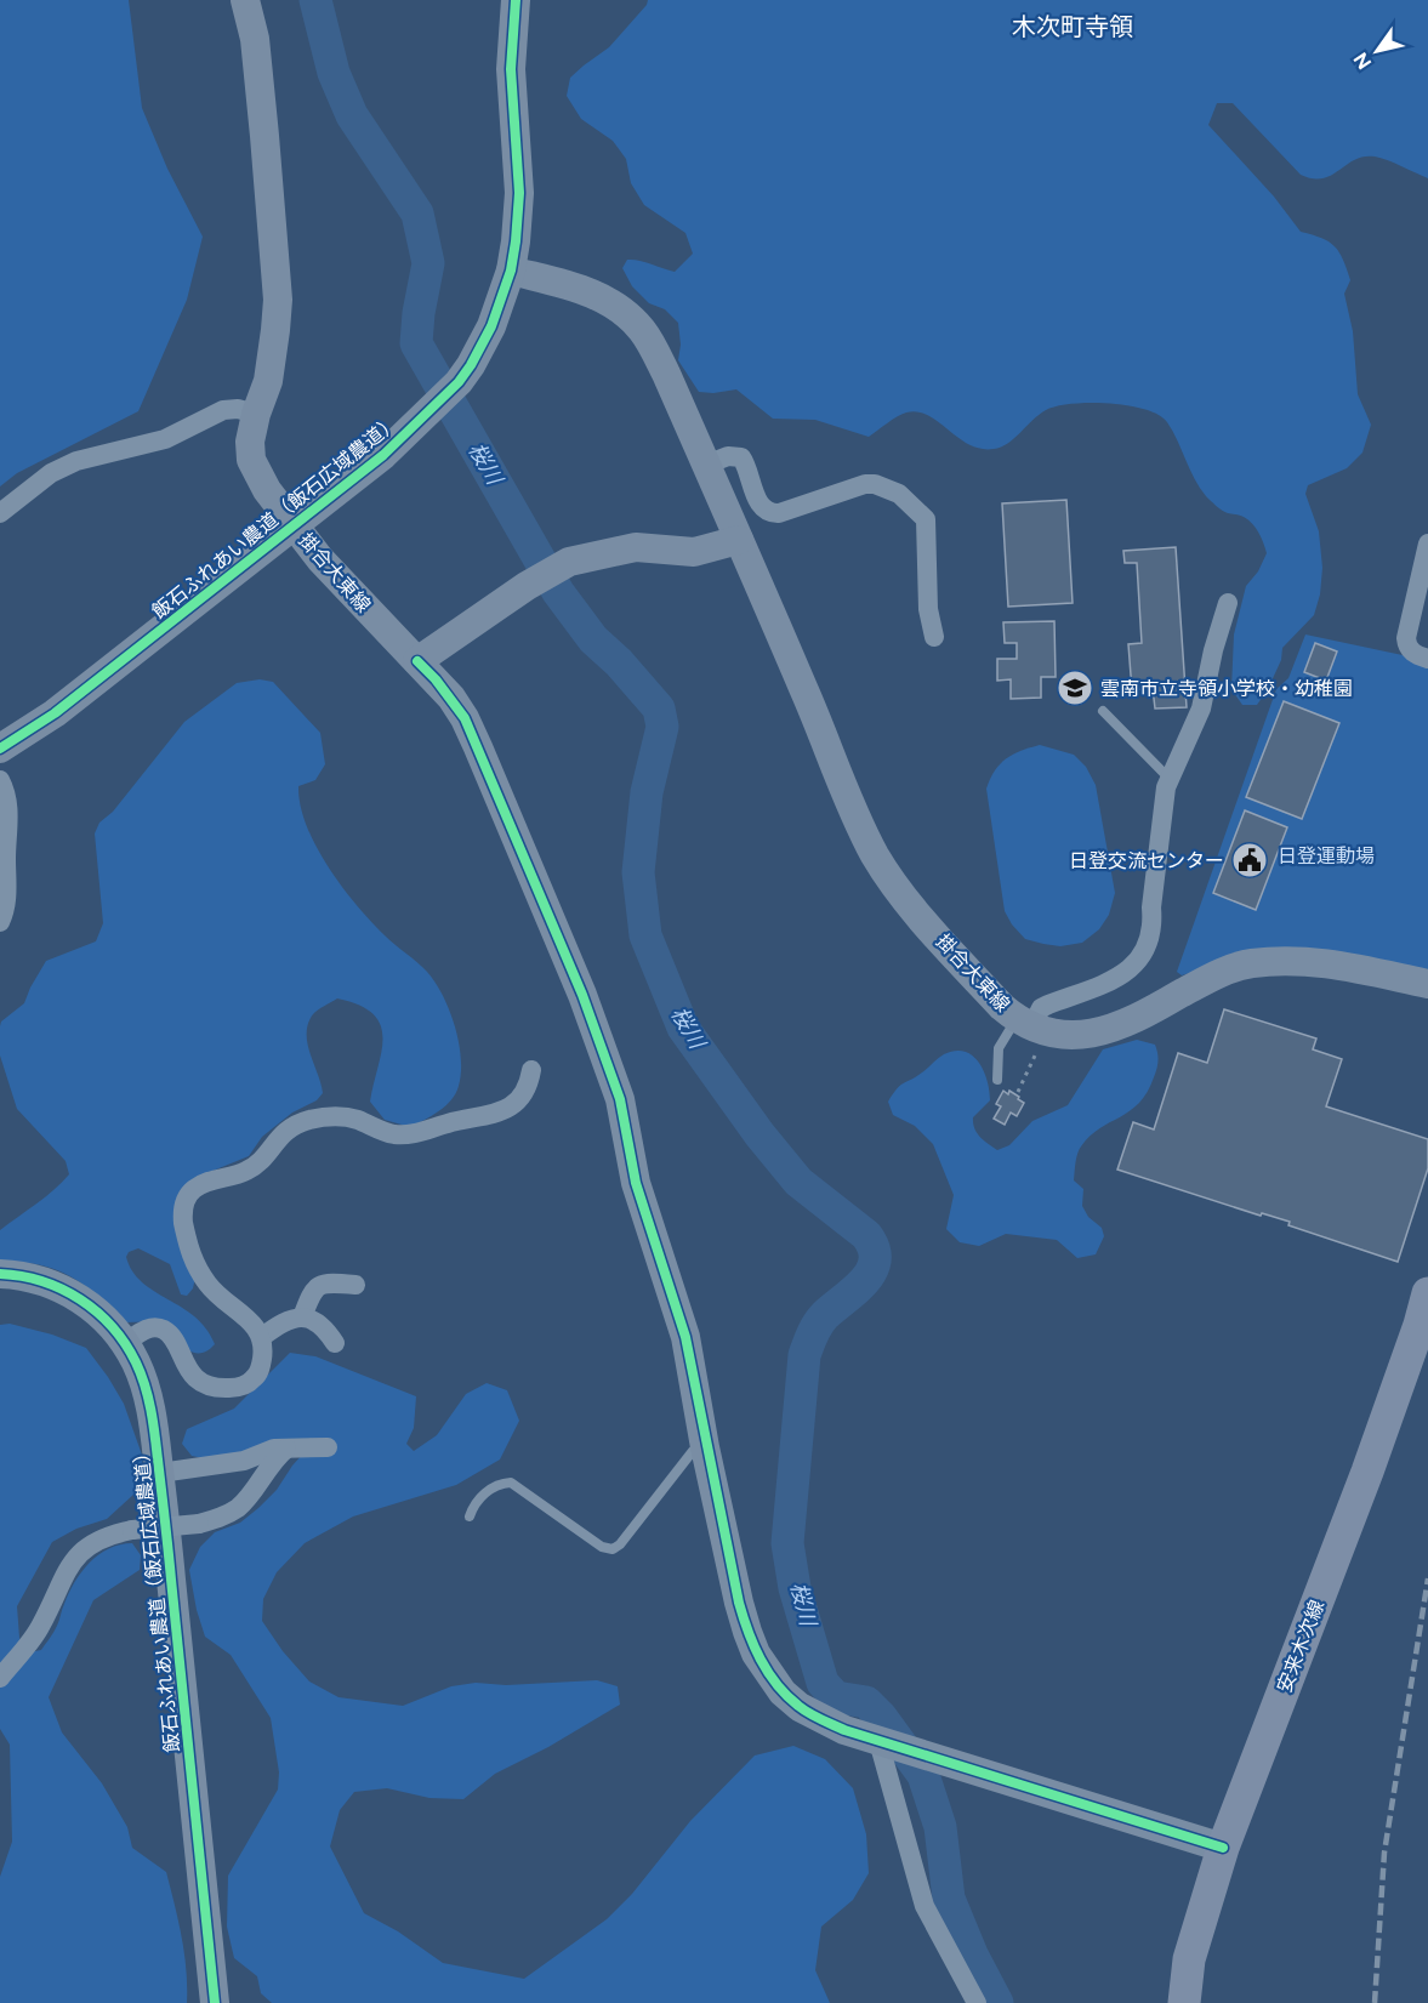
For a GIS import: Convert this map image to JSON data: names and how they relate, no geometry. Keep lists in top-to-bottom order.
{
  "streets": {
    "main road": ["安来木次線"],
    "street": ["飯石ふれあい農道（飯石広域農道）", "掛合大東線"]
  },
  "crossings": [
    ["飯石ふれあい農道（飯石広域農道）", "掛合大東線"],
    ["掛合大東線", "安来木次線"]
  ],
  "districts": ["木次町寺領"],
  "water": ["桜川"],
  "parks": ["日登運動場"],
  "places": {
    "school or university": ["雲南市立寺領小学校・幼稚園"],
    "public building": ["日登交流センター"]
  },
  "north": "bottom left"
}
